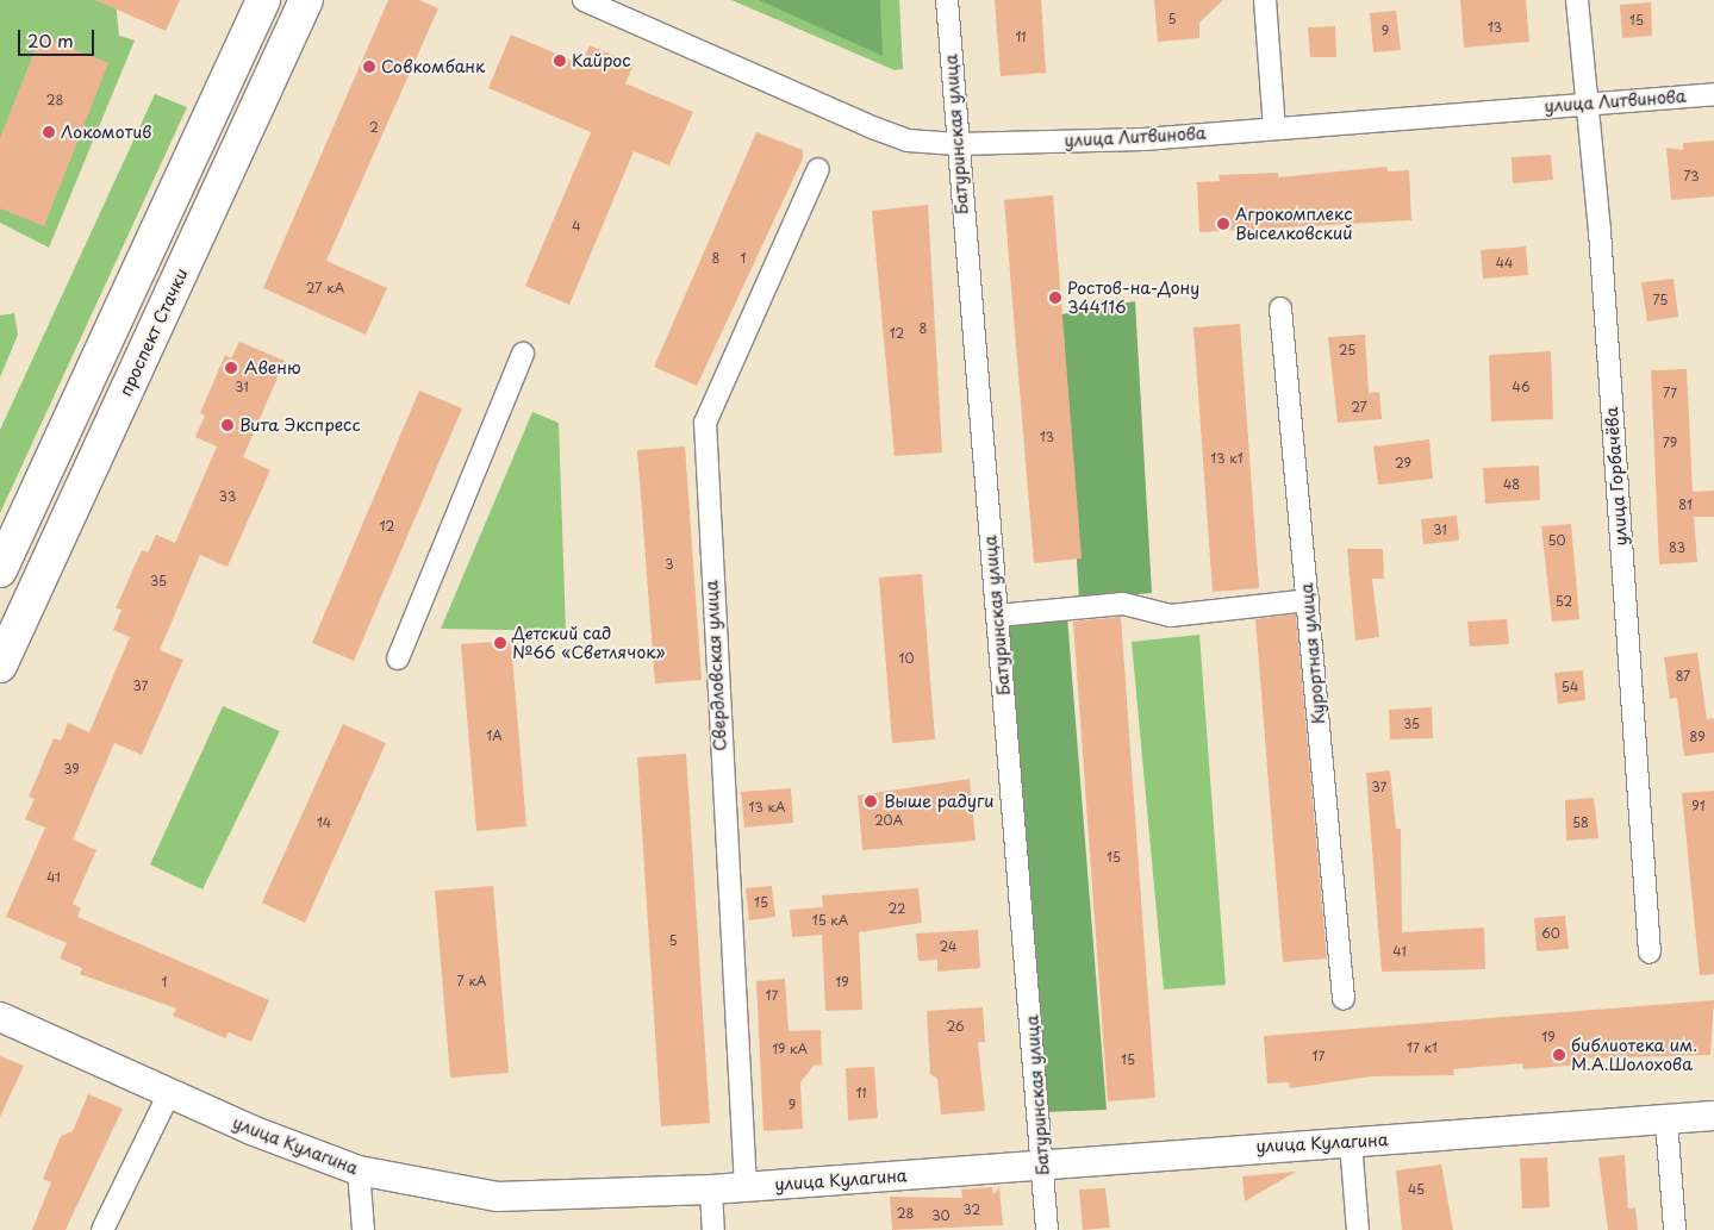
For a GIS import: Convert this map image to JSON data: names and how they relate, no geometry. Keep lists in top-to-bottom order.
{
  "streets": {
    "main road": ["проспект Стачки"],
    "street": [
      "улица Литвинова",
      "Батуринская улица",
      "улица Горбачёва",
      "Курортная улица",
      "Свердловская улица",
      "улица Кулагина"
    ]
  },
  "crossings": [
    ["улица Литвинова", "Батуринская улица"],
    ["улица Литвинова", "улица Горбачёва"],
    ["Батуринская улица", "улица Кулагина"],
    ["Свердловская улица", "улица Кулагина"]
  ],
  "places": [
    "Кайрос",
    "Совкомбанк",
    "Локомотив",
    "Агрокомплекс Выселковский",
    "Ростов-на-Дону 344116",
    "Авеню",
    "Вита Экспресс",
    "Детский сад №66 «Светлячок»",
    "Выше радуги",
    "библиотека им. М.А.Шолохова"
  ],
  "house_numbers": [
    "5",
    "15",
    "13",
    "9",
    "11",
    "28",
    "2",
    "73",
    "4",
    "8",
    "1",
    "44",
    "27 кА",
    "75",
    "8",
    "12",
    "25",
    "31",
    "46",
    "77",
    "27",
    "13",
    "79",
    "13 к1",
    "29",
    "48",
    "33",
    "81",
    "12",
    "31",
    "50",
    "83",
    "3",
    "35",
    "52",
    "10",
    "87",
    "37",
    "54",
    "35",
    "1А",
    "89",
    "39",
    "37",
    "91",
    "13 кА",
    "20А",
    "14",
    "58",
    "15",
    "41",
    "15",
    "22",
    "15 кА",
    "60",
    "5",
    "24",
    "41",
    "7 кА",
    "1",
    "19",
    "17",
    "26",
    "19",
    "17 к1",
    "19 кА",
    "17",
    "15",
    "11",
    "9",
    "45",
    "32",
    "28",
    "30"
  ],
  "scale_bar": "20 m"
}
